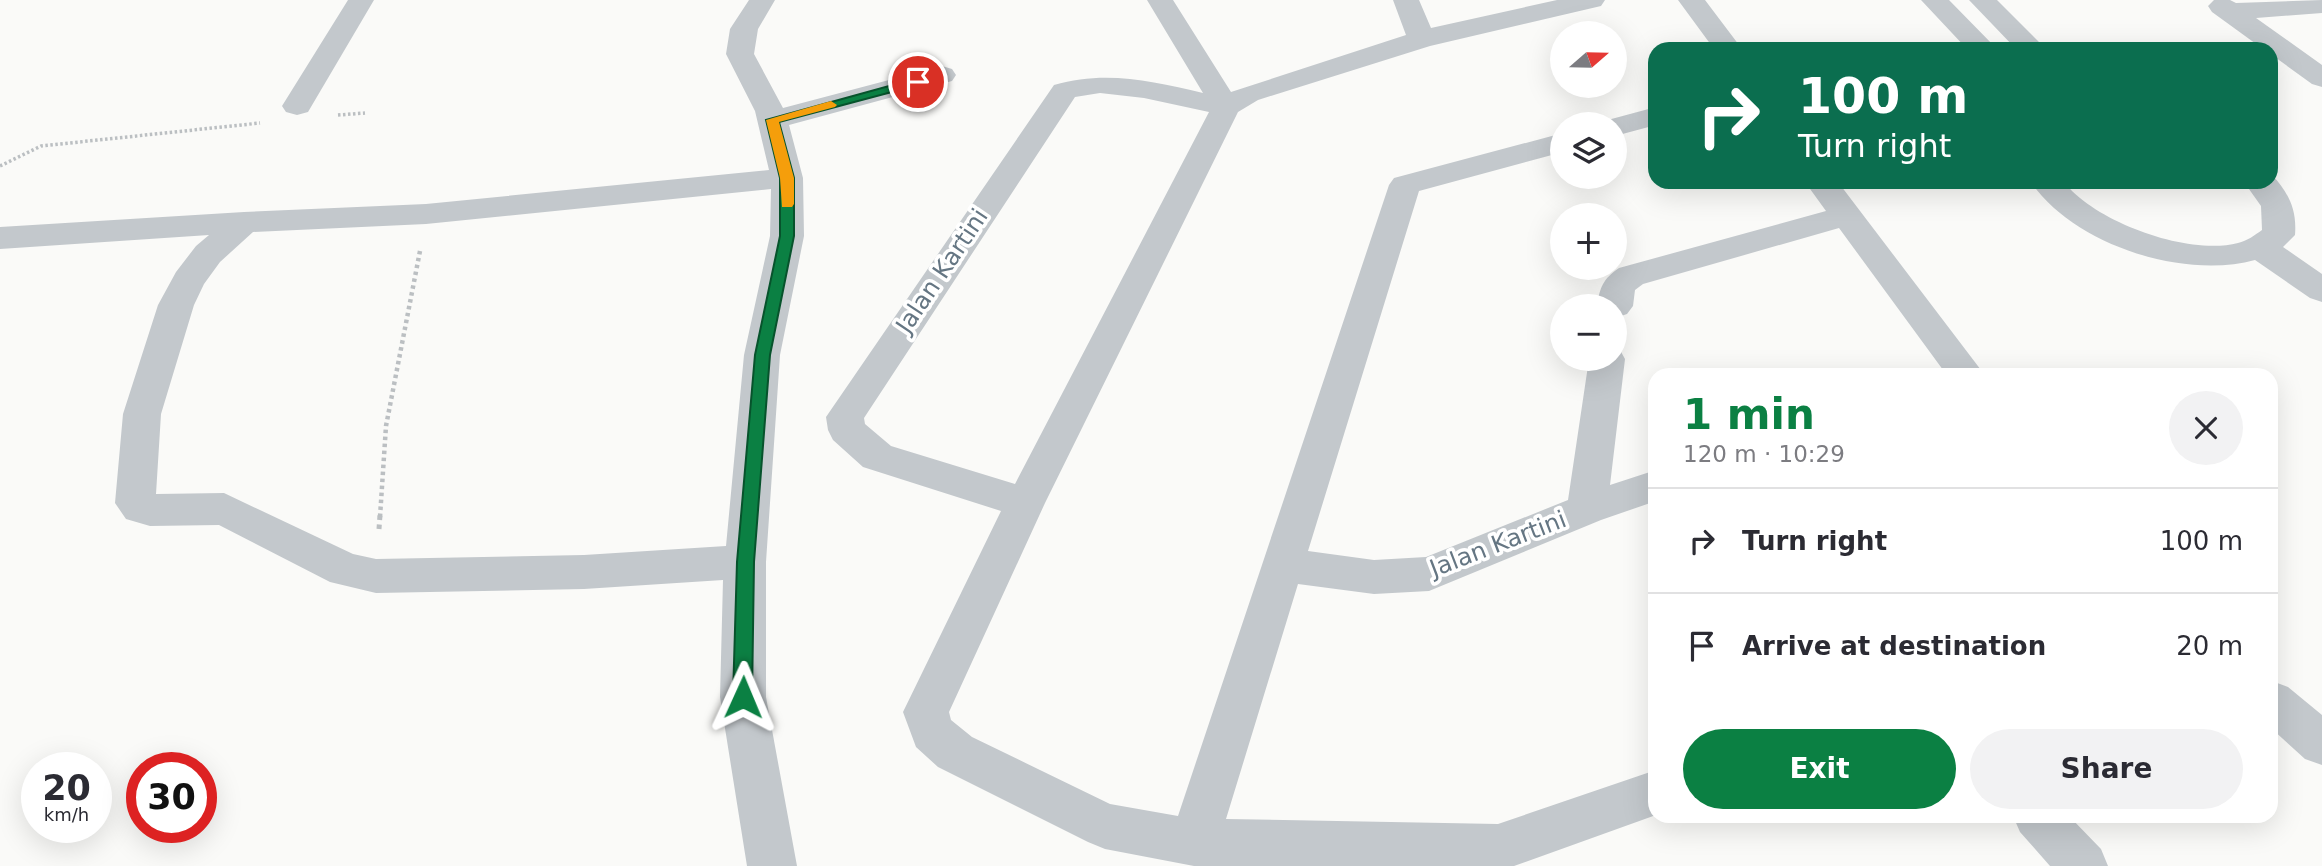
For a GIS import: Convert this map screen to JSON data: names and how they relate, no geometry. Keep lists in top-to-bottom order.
{
  "streets": {
    "street": ["Jalan Kartini"]
  },
  "north": "right",
  "page": {
    "map_buttons": ["+", "−"],
    "turn": ["100 m", "Turn right"],
    "heading": ["1 min", "120 m · 10:29"],
    "list": [
      {
        "name": "Turn right",
        "value": "100 m"
      },
      {
        "name": "Arrive at destination",
        "value": "20 m"
      }
    ],
    "buttons": ["Exit", "Share"],
    "speed": "20 km/h",
    "limit": "30"
  }
}
